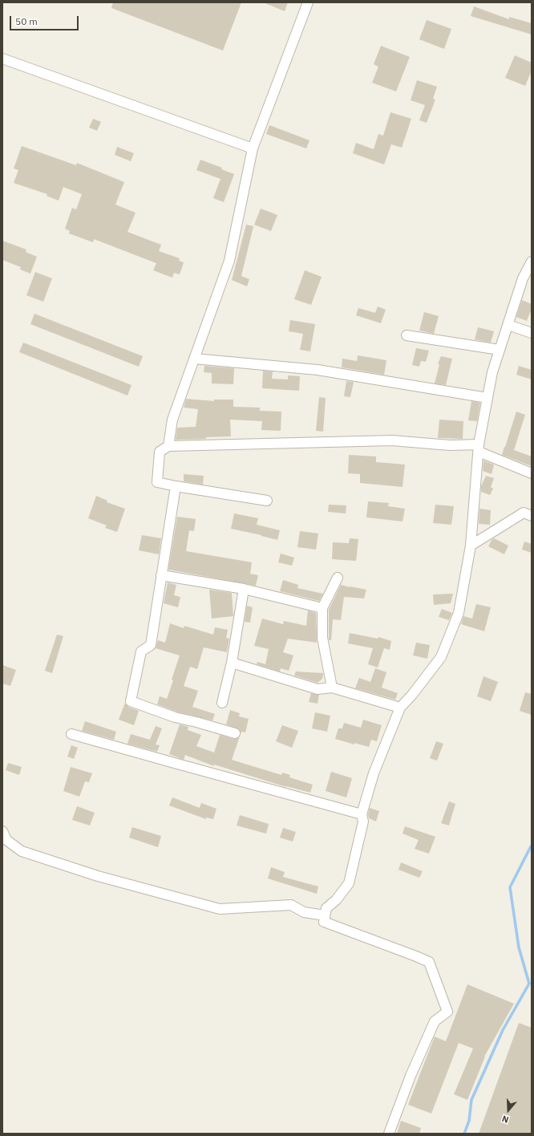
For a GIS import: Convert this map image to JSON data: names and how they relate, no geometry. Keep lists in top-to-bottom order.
{
  "scale_bar": "50 m",
  "north": "bottom"
}
